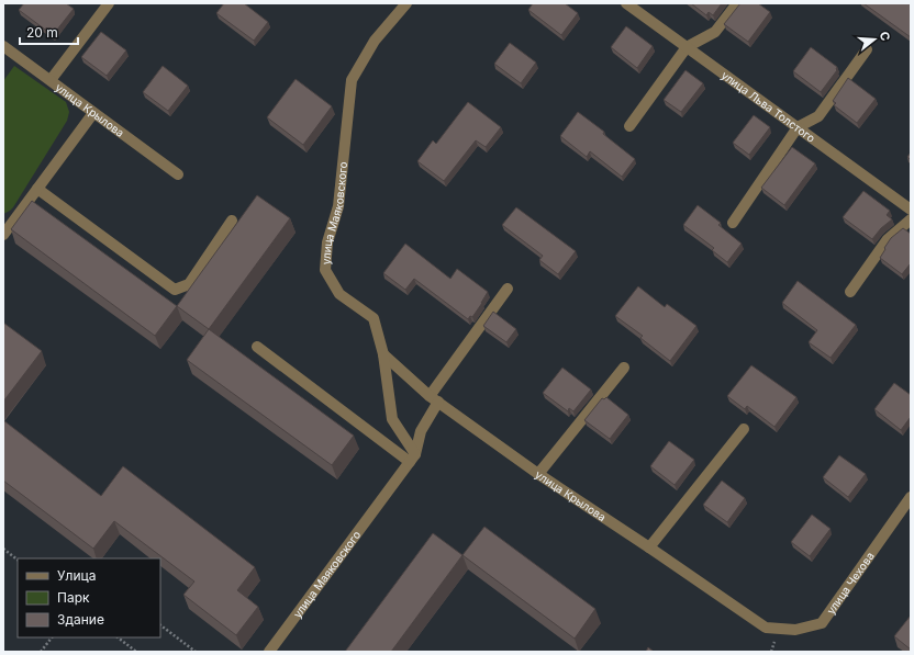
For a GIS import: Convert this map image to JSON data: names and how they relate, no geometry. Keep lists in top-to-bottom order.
{
  "streets": {
    "street": [
      "улица Льва Толстого",
      "улица Крылова",
      "улица Маяковского",
      "улица Чехова"
    ]
  },
  "crossings": [
    ["улица Крылова", "улица Маяковского"],
    ["улица Крылова", "улица Чехова"]
  ],
  "legend": ["Улица", "Парк", "Здание"],
  "scale_bar": "20 m",
  "north": "right"
}
